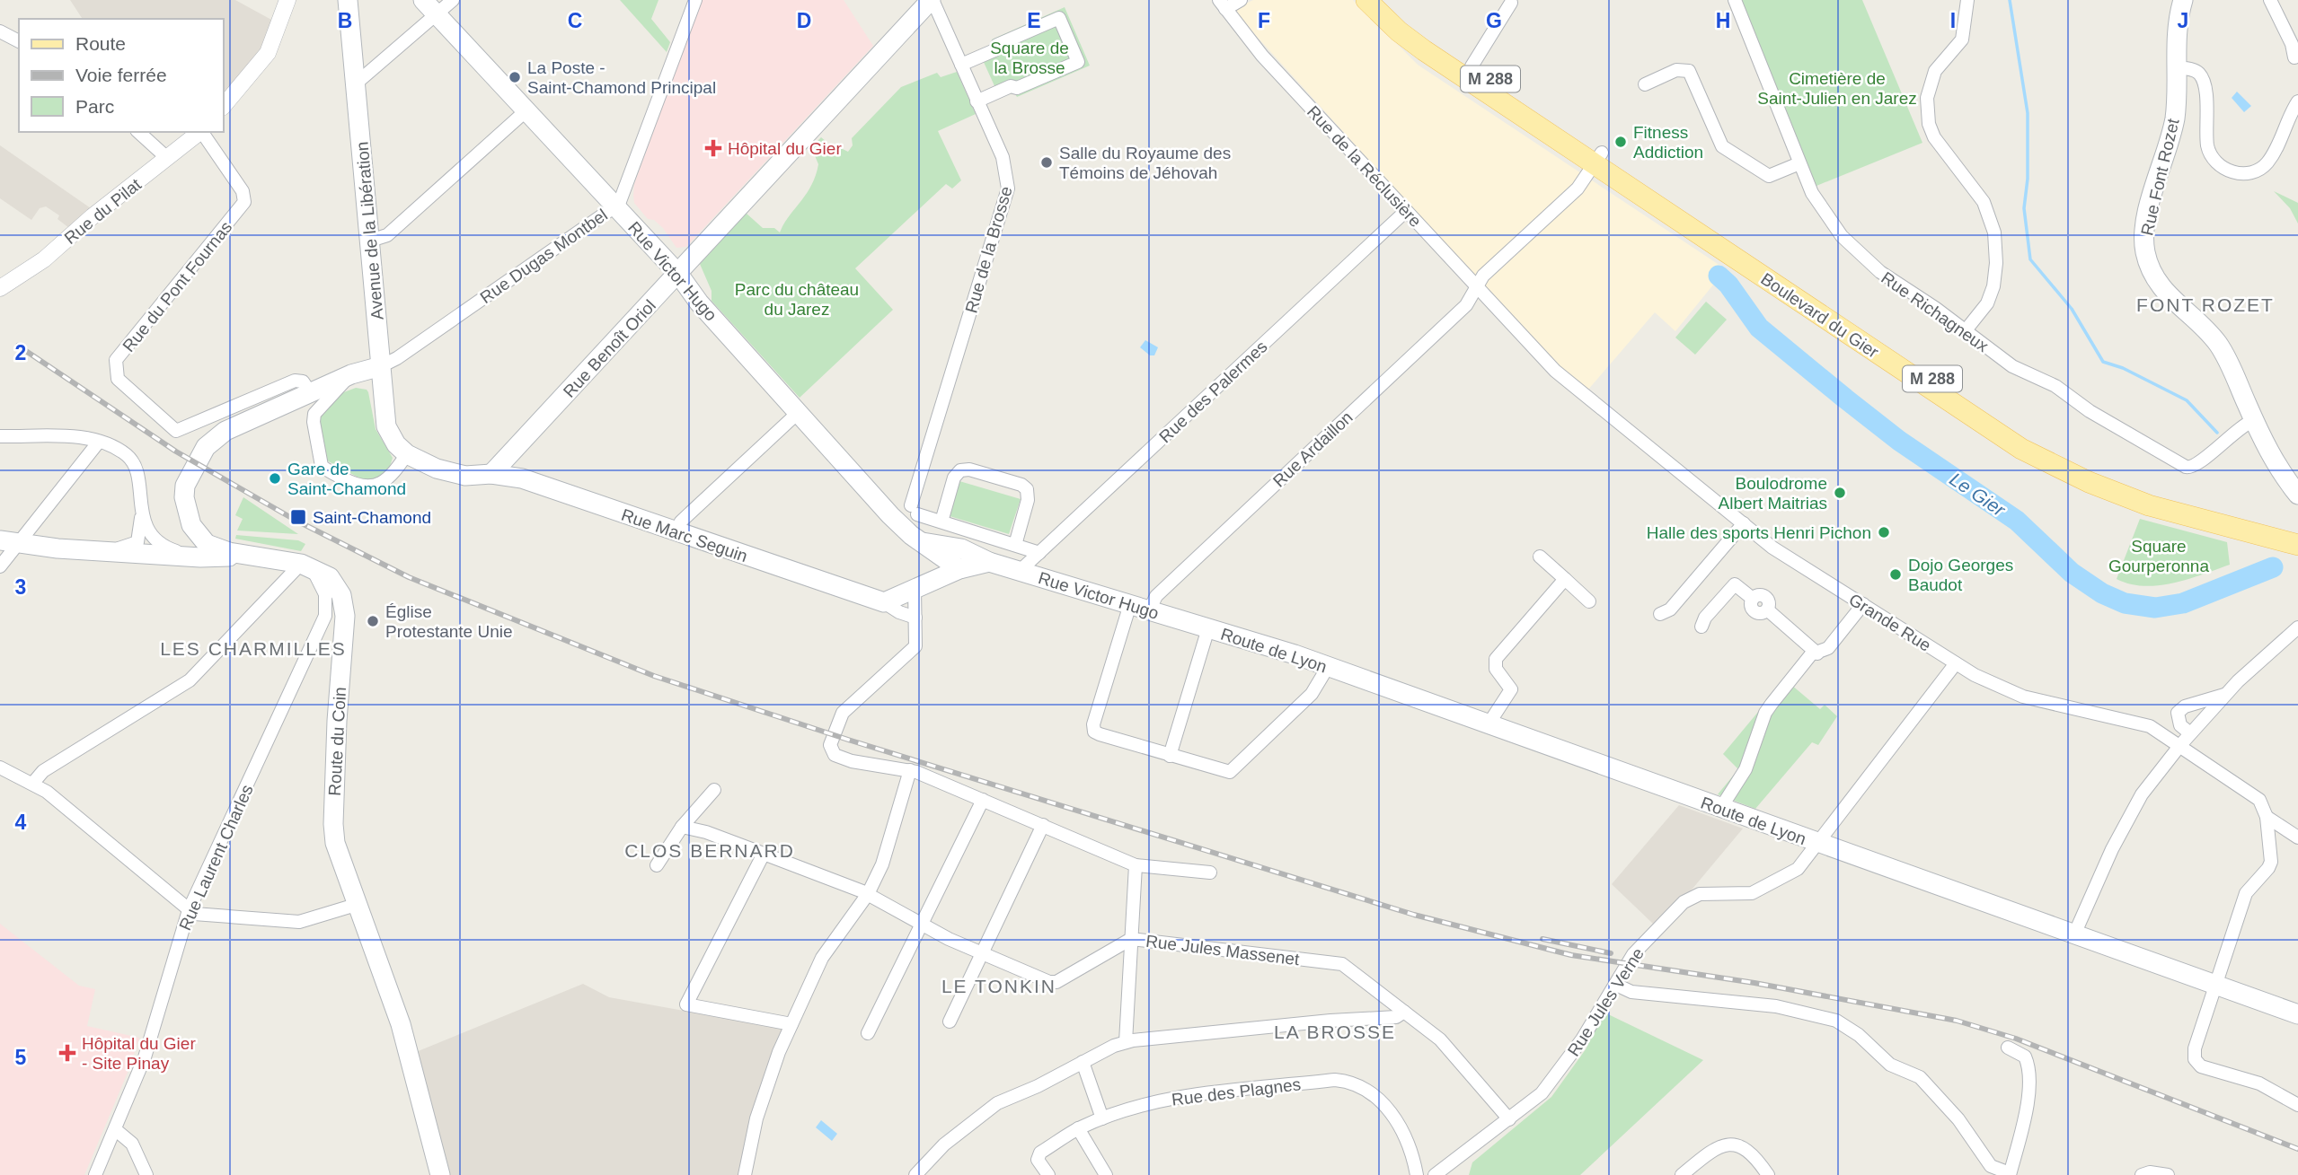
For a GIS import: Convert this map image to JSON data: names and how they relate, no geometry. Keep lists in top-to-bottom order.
{
  "streets": {
    "main road": [
      "M 288",
      "Rue Font Rozet",
      "Avenue de la Libération",
      "Rue Victor Hugo",
      "Boulevard du Gier",
      "Rue Benoît Oriol",
      "Rue Marc Seguin",
      "Route de Lyon",
      "Route du Coin"
    ],
    "street": [
      "Rue de la Réclusière",
      "Rue du Pilat",
      "Rue de la Brosse",
      "Rue Dugas Montbel",
      "Rue du Pont Fournas",
      "Rue Richagneux",
      "Rue des Palermes",
      "Rue Ardaillon",
      "Grande Rue",
      "Rue Laurent Charles",
      "Rue Jules Massenet",
      "Rue Jules Verne",
      "Rue des Plagnes"
    ]
  },
  "crossings": [
    ["M 288", "Boulevard du Gier"],
    ["M 288", "Rue Ardaillon"],
    ["Rue de la Réclusière", "Rue des Palermes"],
    ["Rue de la Réclusière", "Rue Ardaillon"],
    ["Rue de la Réclusière", "Grande Rue"],
    ["Rue Font Rozet", "Rue Richagneux"],
    ["Avenue de la Libération", "Rue Dugas Montbel"],
    ["Avenue de la Libération", "Rue Marc Seguin"],
    ["Rue de la Brosse", "Rue Victor Hugo"],
    ["Rue de la Brosse", "Rue Benoît Oriol"],
    ["Rue Dugas Montbel", "Rue Victor Hugo"],
    ["Rue Victor Hugo", "Rue Benoît Oriol"],
    ["Rue Victor Hugo", "Rue des Palermes"],
    ["Rue Victor Hugo", "Rue Ardaillon"],
    ["Rue Victor Hugo", "Route de Lyon"],
    ["Boulevard du Gier", "Rue Ardaillon"],
    ["Rue Benoît Oriol", "Rue Marc Seguin"],
    ["Grande Rue", "Rue Jules Verne"],
    ["Route de Lyon", "Rue Jules Verne"],
    ["Rue Jules Massenet", "Rue Jules Verne"]
  ],
  "districts": [
    "FONT ROZET",
    "LES CHARMILLES",
    "CLOS BERNARD",
    "LE TONKIN",
    "LA BROSSE"
  ],
  "water": ["Le Gier"],
  "parks": [
    "Square de la Brosse",
    "Cimetière de Saint-Julien en Jarez",
    "Parc du château du Jarez",
    "Square Gourperonna"
  ],
  "places": {
    "other": [
      "La Poste - Saint-Chamond Principal",
      "Fitness Addiction",
      "Salle du Royaume des Témoins de Jéhovah",
      "Gare de Saint-Chamond",
      "Boulodrome Albert Maitrias",
      "Halle des sports Henri Pichon",
      "Dojo Georges Baudot",
      "Église Protestante Unie"
    ],
    "health": ["Hôpital du Gier", "Hôpital du Gier - Site Pinay"],
    "transit": ["Saint-Chamond"]
  },
  "legend": ["Route", "Voie ferrée", "Parc"],
  "grid": {
    "columns": [
      "B",
      "C",
      "D",
      "E",
      "F",
      "G",
      "H",
      "I",
      "J"
    ],
    "rows": [
      "2",
      "3",
      "4",
      "5"
    ]
  }
}
